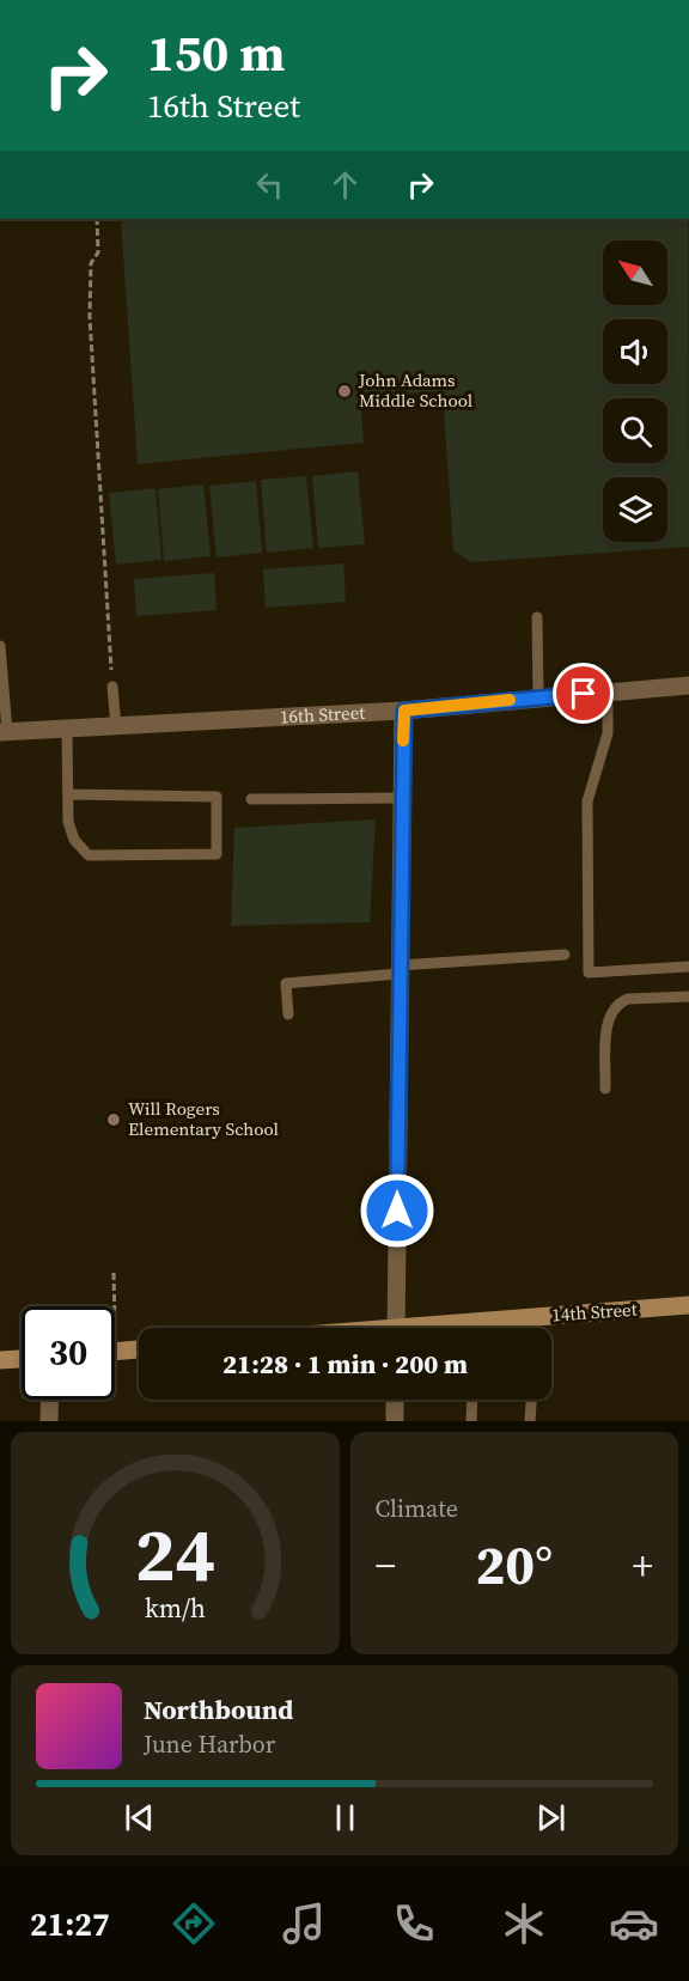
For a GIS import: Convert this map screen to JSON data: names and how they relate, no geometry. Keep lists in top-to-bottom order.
{
  "streets": {
    "street": ["16th Street", "14th Street"]
  },
  "places": ["John Adams Middle School", "Will Rogers Elementary School"],
  "north": "top left",
  "page": {
    "turn": ["150 m", "16th Street"],
    "limit": "30",
    "trip": "21:28 · 1 min · 200 m",
    "tile": "Climate",
    "heat": ["−", "20°", "+"],
    "song": ["Northbound", "June Harbor"],
    "tabs": "21:27",
    "gauge": ["24", "km/h"]
  }
}
